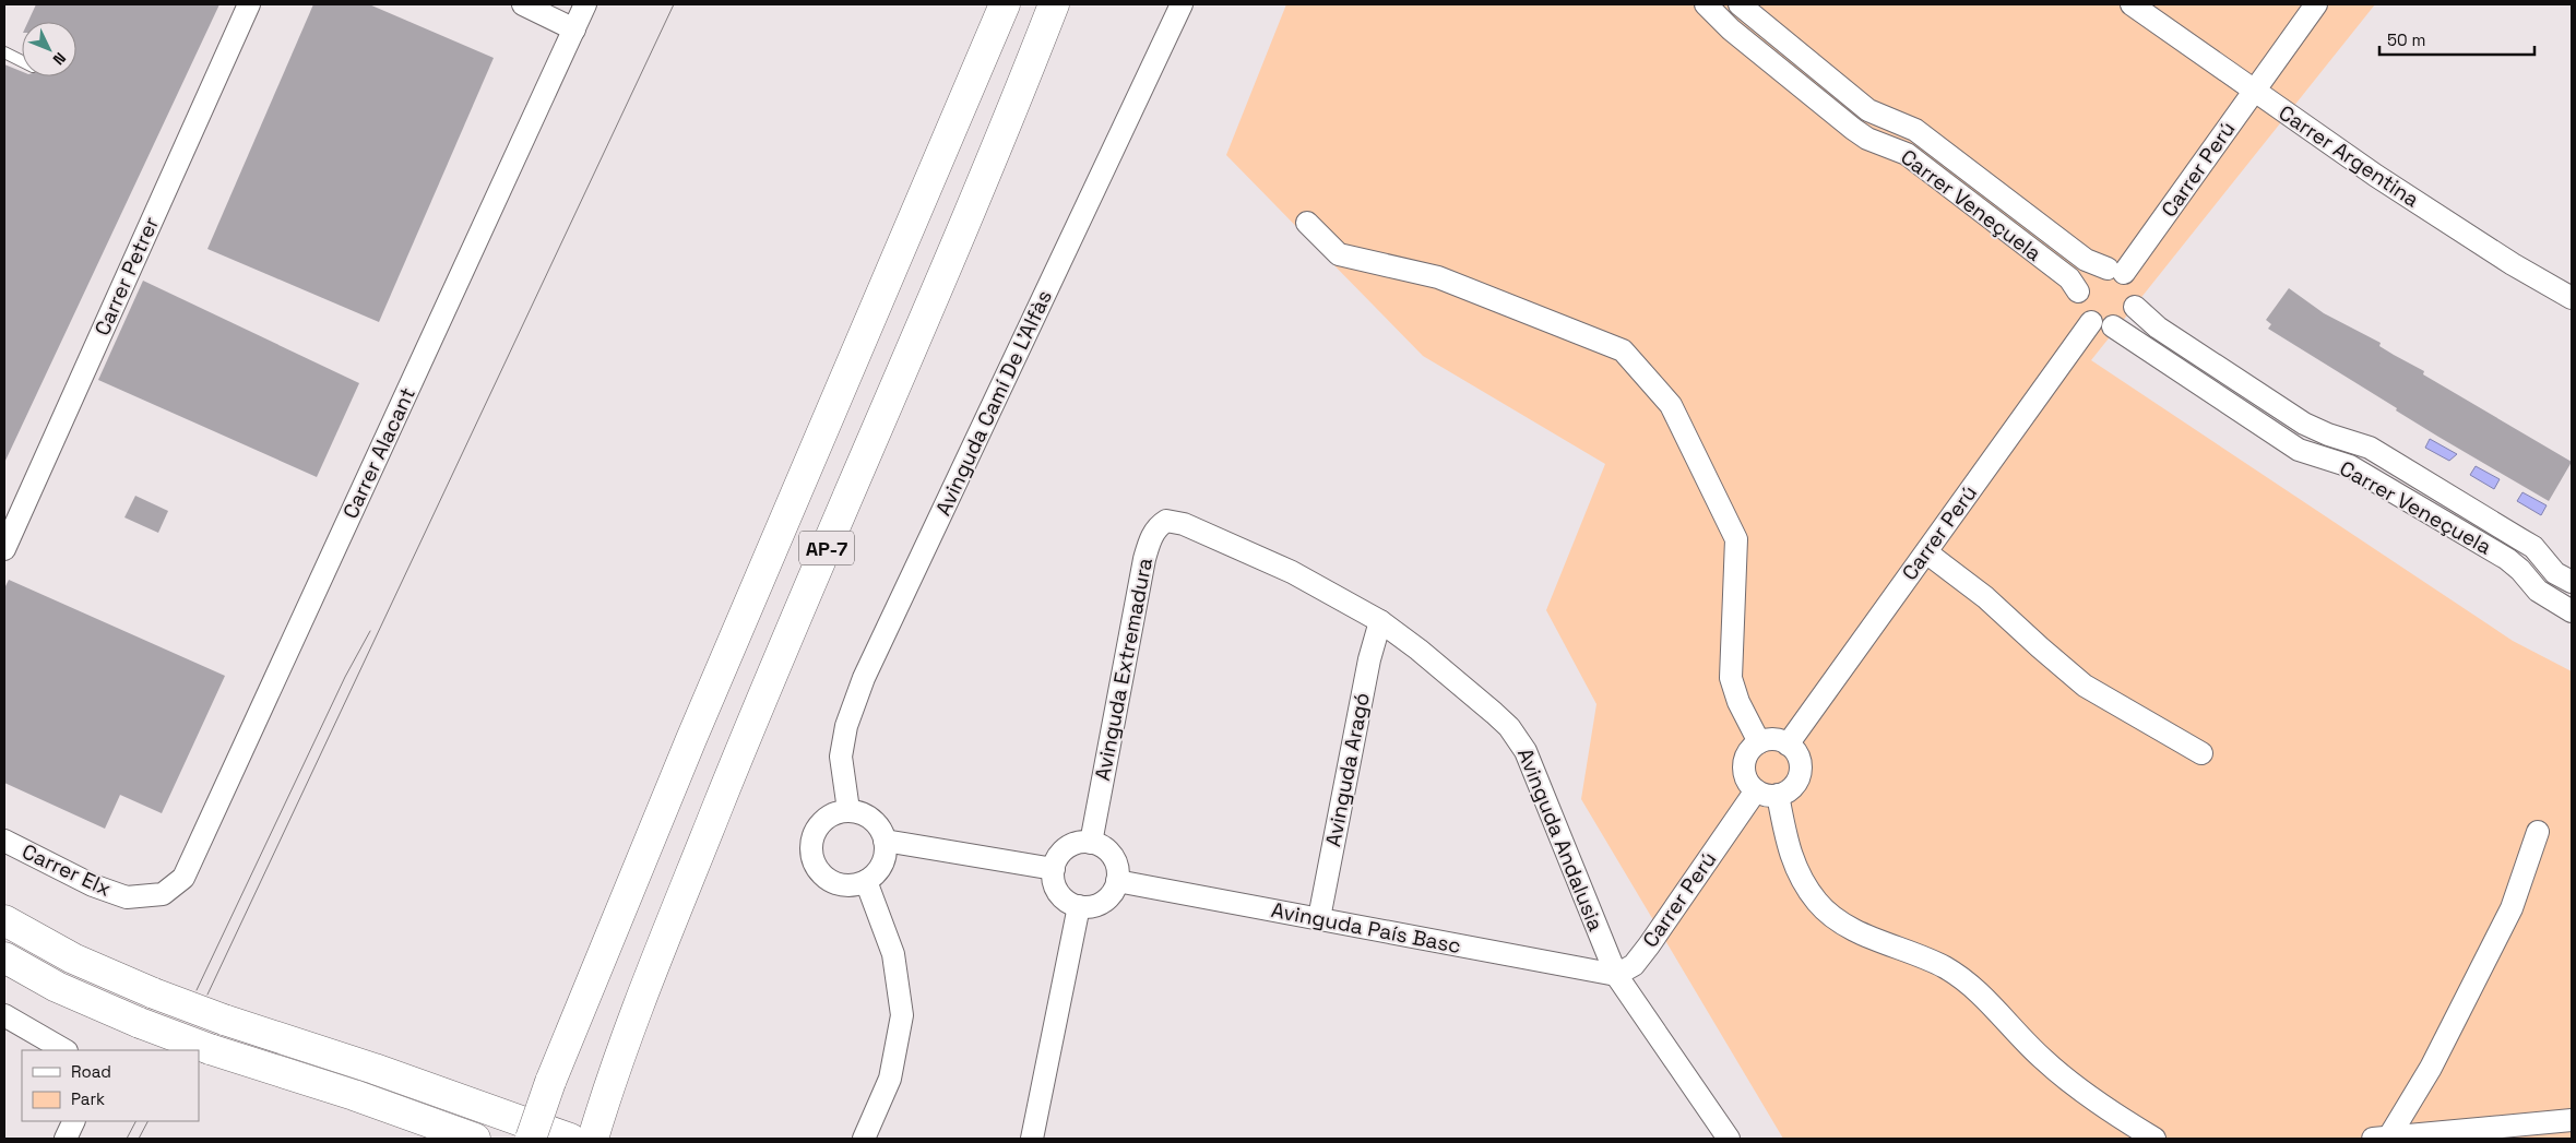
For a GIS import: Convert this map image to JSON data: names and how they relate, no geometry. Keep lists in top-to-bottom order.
{
  "streets": {
    "main road": ["AP-7"],
    "street": [
      "Carrer Argentina",
      "Carrer Perú",
      "Carrer Veneçuela",
      "Carrer Petrer",
      "Avinguda Camí De L'Alfàs",
      "Carrer Alacant",
      "Avinguda Extremadura",
      "Avinguda Aragó",
      "Avinguda Andalusia",
      "Carrer Elx",
      "Avinguda País Basc"
    ]
  },
  "crossings": [
    ["Carrer Argentina", "Carrer Perú"],
    ["Carrer Perú", "Carrer Veneçuela"],
    ["Carrer Perú", "Avinguda Andalusia"],
    ["Carrer Perú", "Avinguda País Basc"],
    ["Carrer Alacant", "Carrer Elx"],
    ["Avinguda Extremadura", "Avinguda Andalusia"],
    ["Avinguda Extremadura", "Avinguda País Basc"],
    ["Avinguda Aragó", "Avinguda Andalusia"],
    ["Avinguda Aragó", "Avinguda País Basc"],
    ["Avinguda Andalusia", "Avinguda País Basc"]
  ],
  "legend": ["Road", "Park"],
  "scale_bar": "50 m",
  "north": "bottom right"
}
